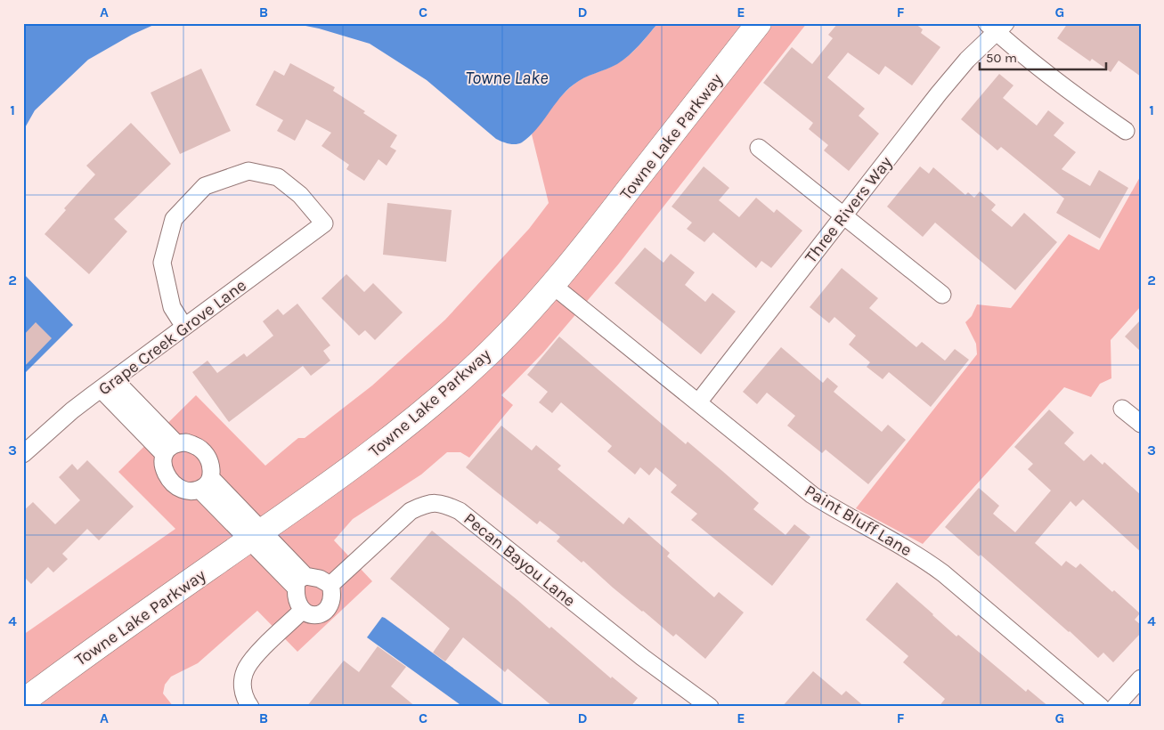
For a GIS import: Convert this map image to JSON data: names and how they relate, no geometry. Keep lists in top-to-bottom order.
{
  "streets": {
    "street": [
      "Towne Lake Parkway",
      "Three Rivers Way",
      "Grape Creek Grove Lane",
      "Paint Bluff Lane",
      "Pecan Bayou Lane"
    ]
  },
  "crossings": [
    ["Towne Lake Parkway", "Paint Bluff Lane"],
    ["Three Rivers Way", "Paint Bluff Lane"]
  ],
  "water": ["Towne Lake"],
  "scale_bar": "50 m",
  "grid": {
    "columns": [
      "A",
      "B",
      "C",
      "D",
      "E",
      "F",
      "G"
    ],
    "rows": [
      "1",
      "2",
      "3",
      "4"
    ]
  }
}
